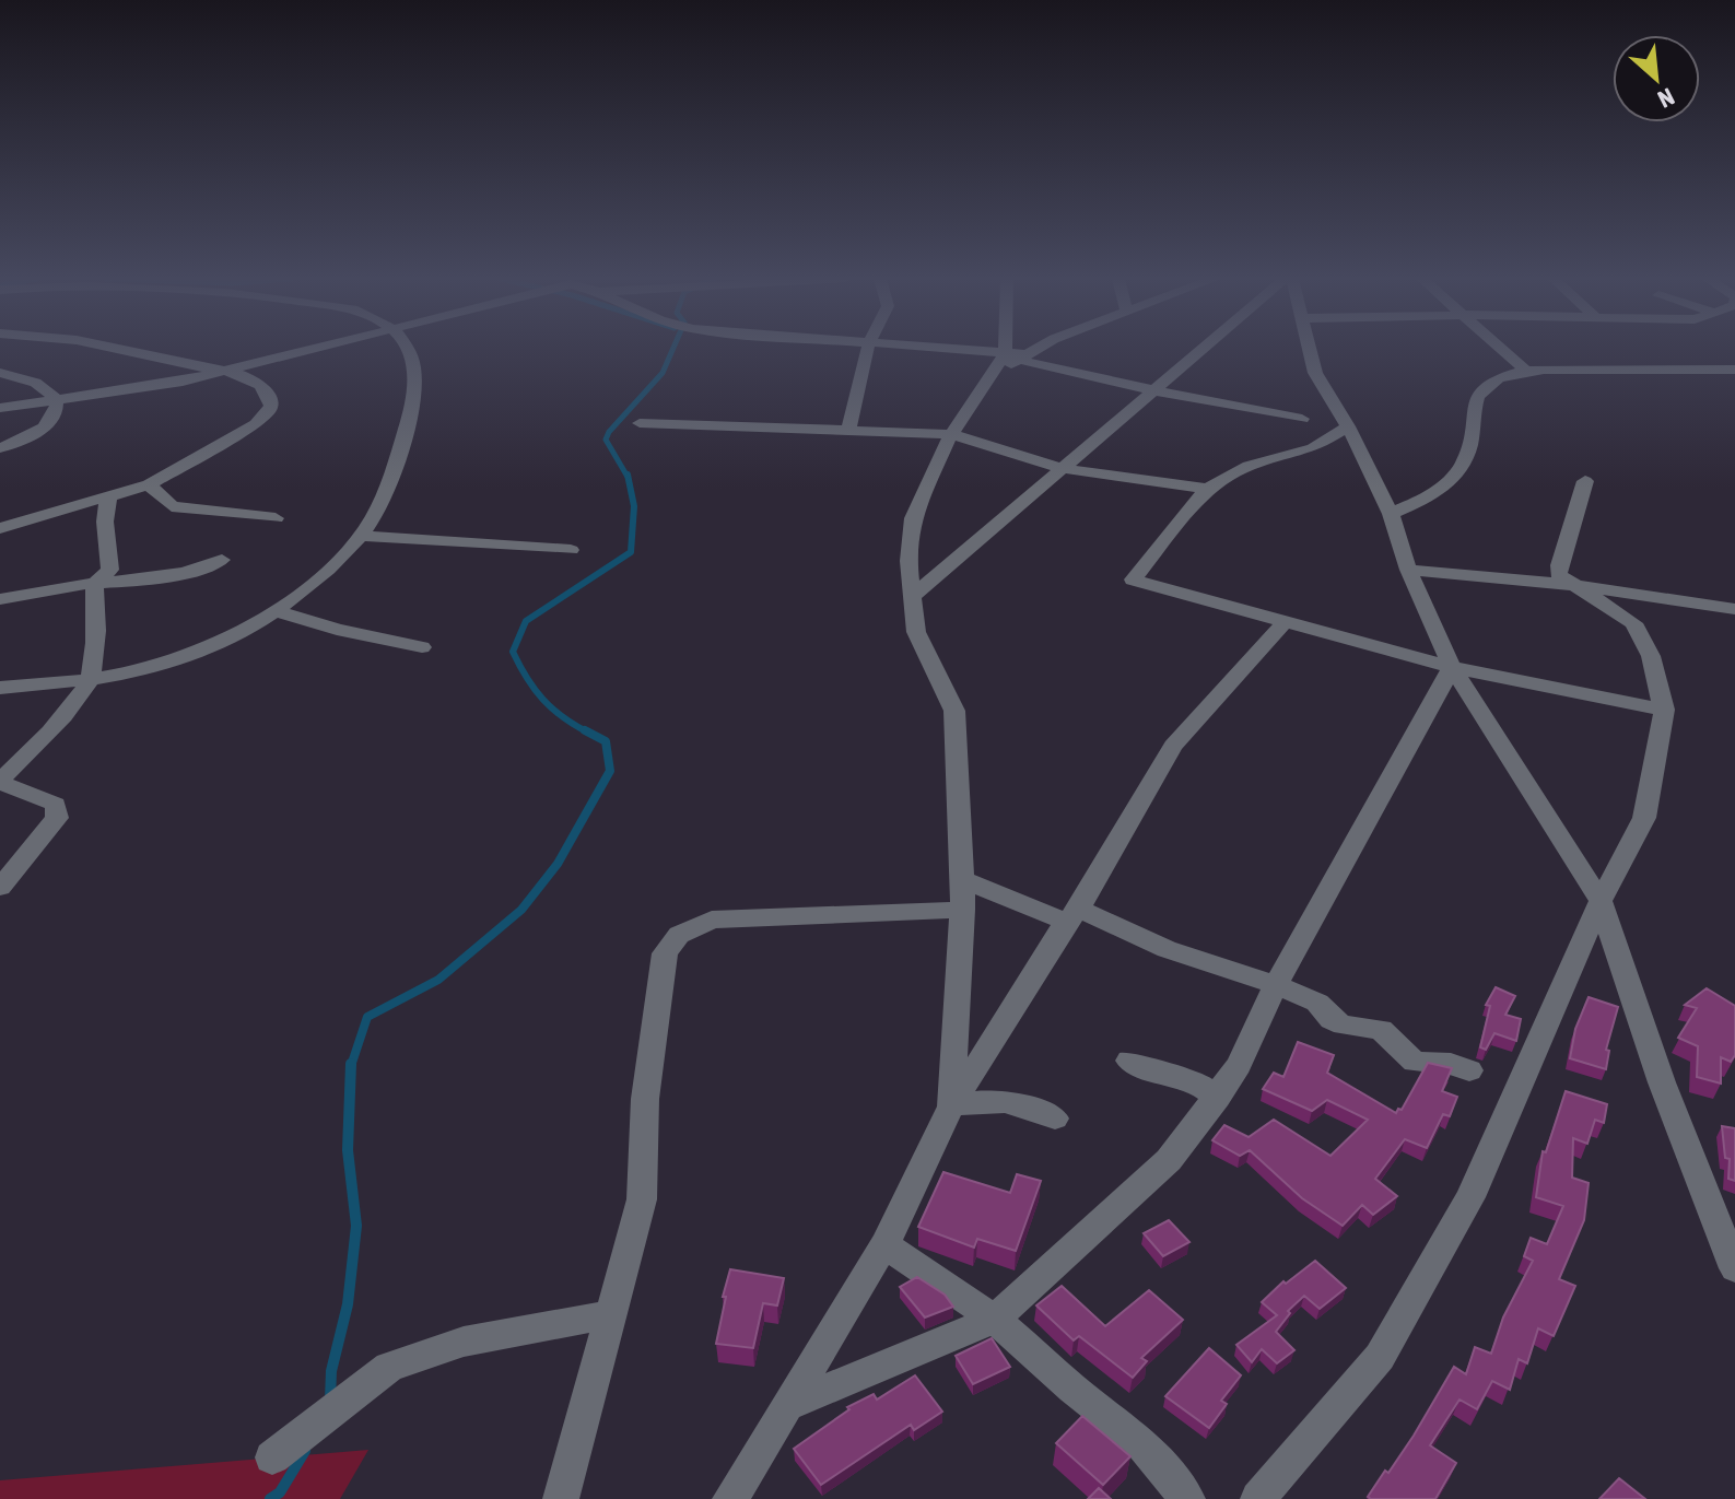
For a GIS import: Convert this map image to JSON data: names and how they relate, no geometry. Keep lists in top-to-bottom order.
{
  "north": "bottom right"
}
